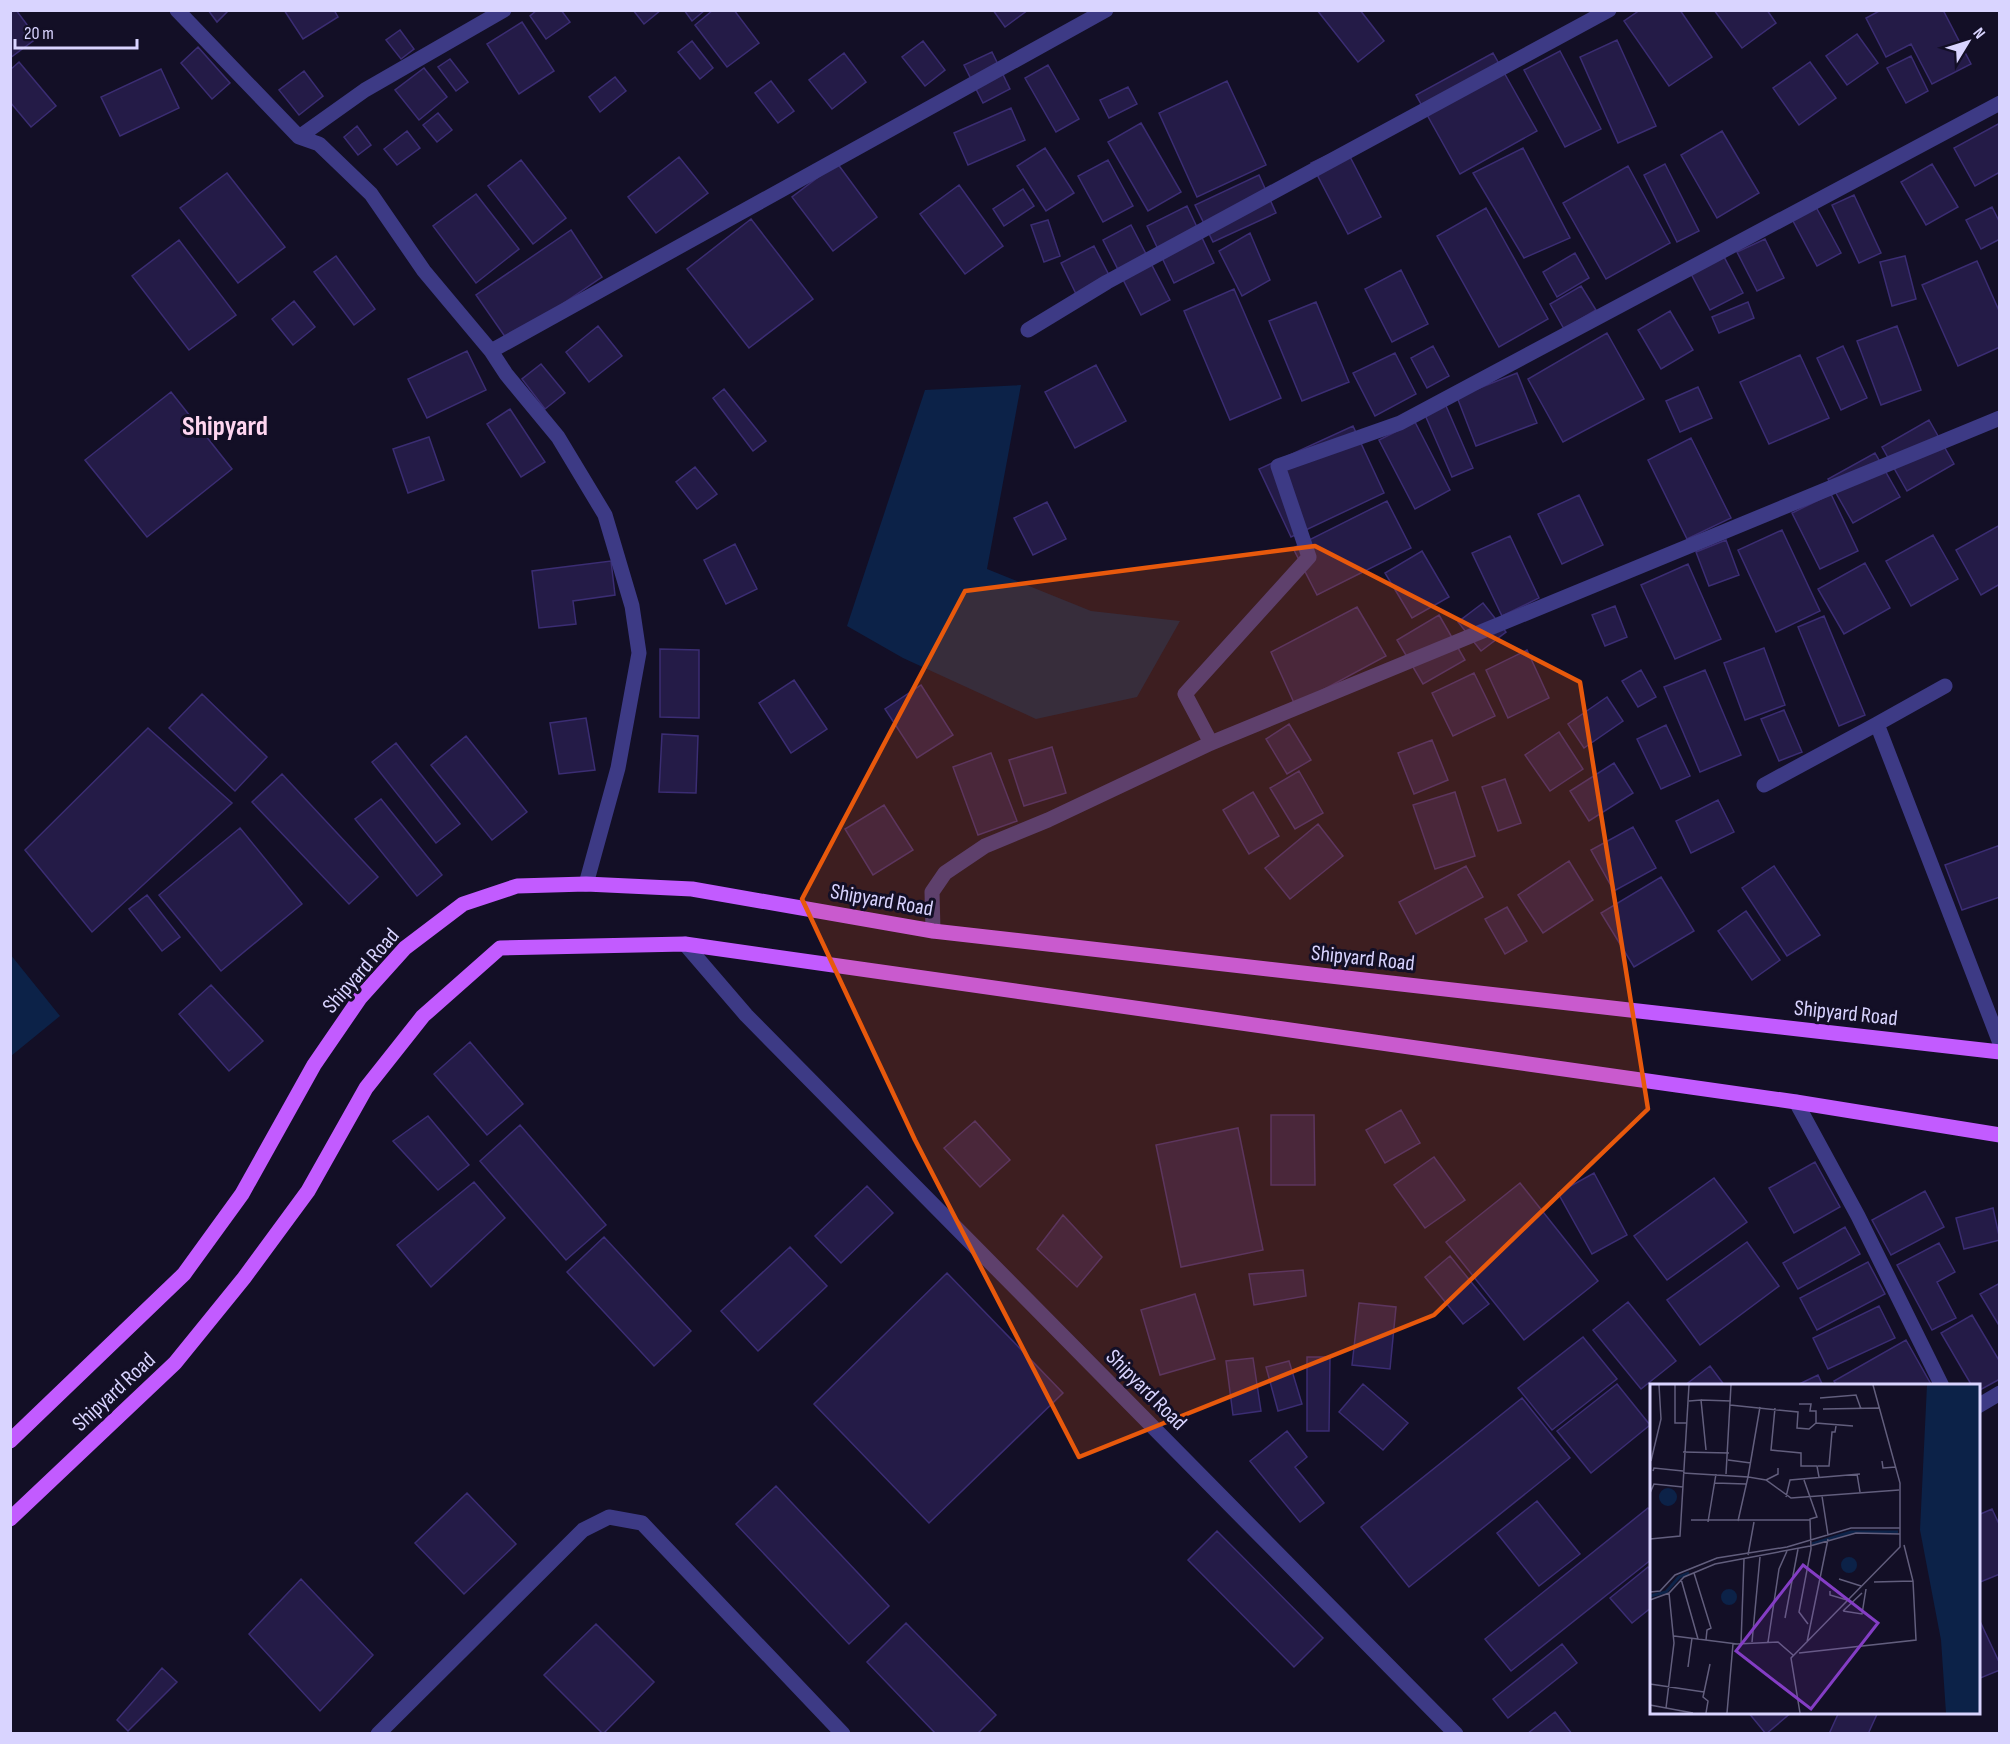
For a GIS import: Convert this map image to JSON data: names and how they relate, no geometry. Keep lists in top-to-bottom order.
{
  "streets": {
    "main road": ["Shipyard Road"]
  },
  "districts": ["Shipyard"],
  "scale_bar": "20 m",
  "north": "top right"
}
